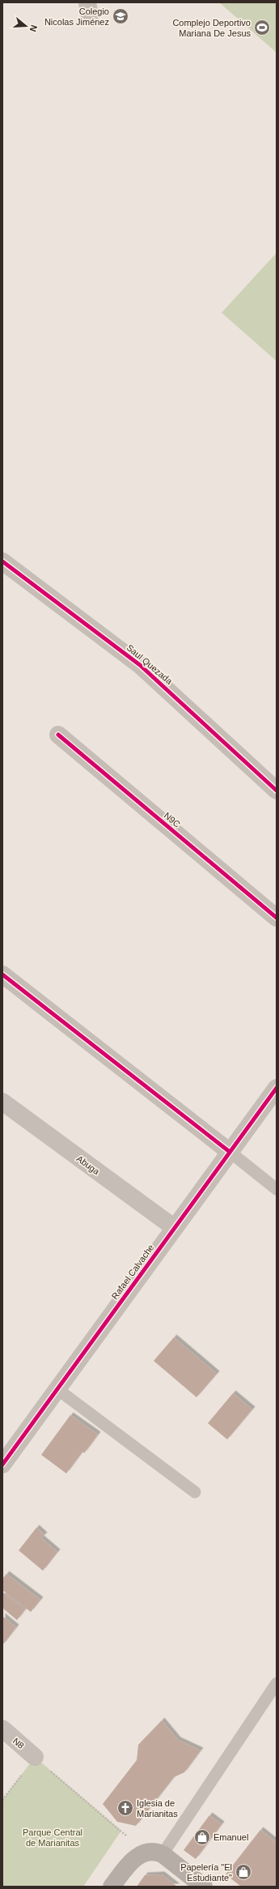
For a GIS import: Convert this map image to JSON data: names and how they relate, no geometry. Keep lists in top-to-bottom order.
{
  "streets": {
    "street": [
      "Saul Quezada",
      "N9C",
      "Abuga",
      "Rafael Calvache",
      "N8"
    ]
  },
  "crossings": [
    ["Abuga", "Rafael Calvache"]
  ],
  "parks": ["Parque Central de Marianitas"],
  "places": {
    "school or university": ["Colegio Nicolas Jiménez"],
    "sports": ["Complejo Deportivo Mariana De Jesus"],
    "church": ["Iglesia de Marianitas"],
    "shop": ["Emanuel", "Papelería \"El Estudiante\""]
  },
  "north": "right"
}
